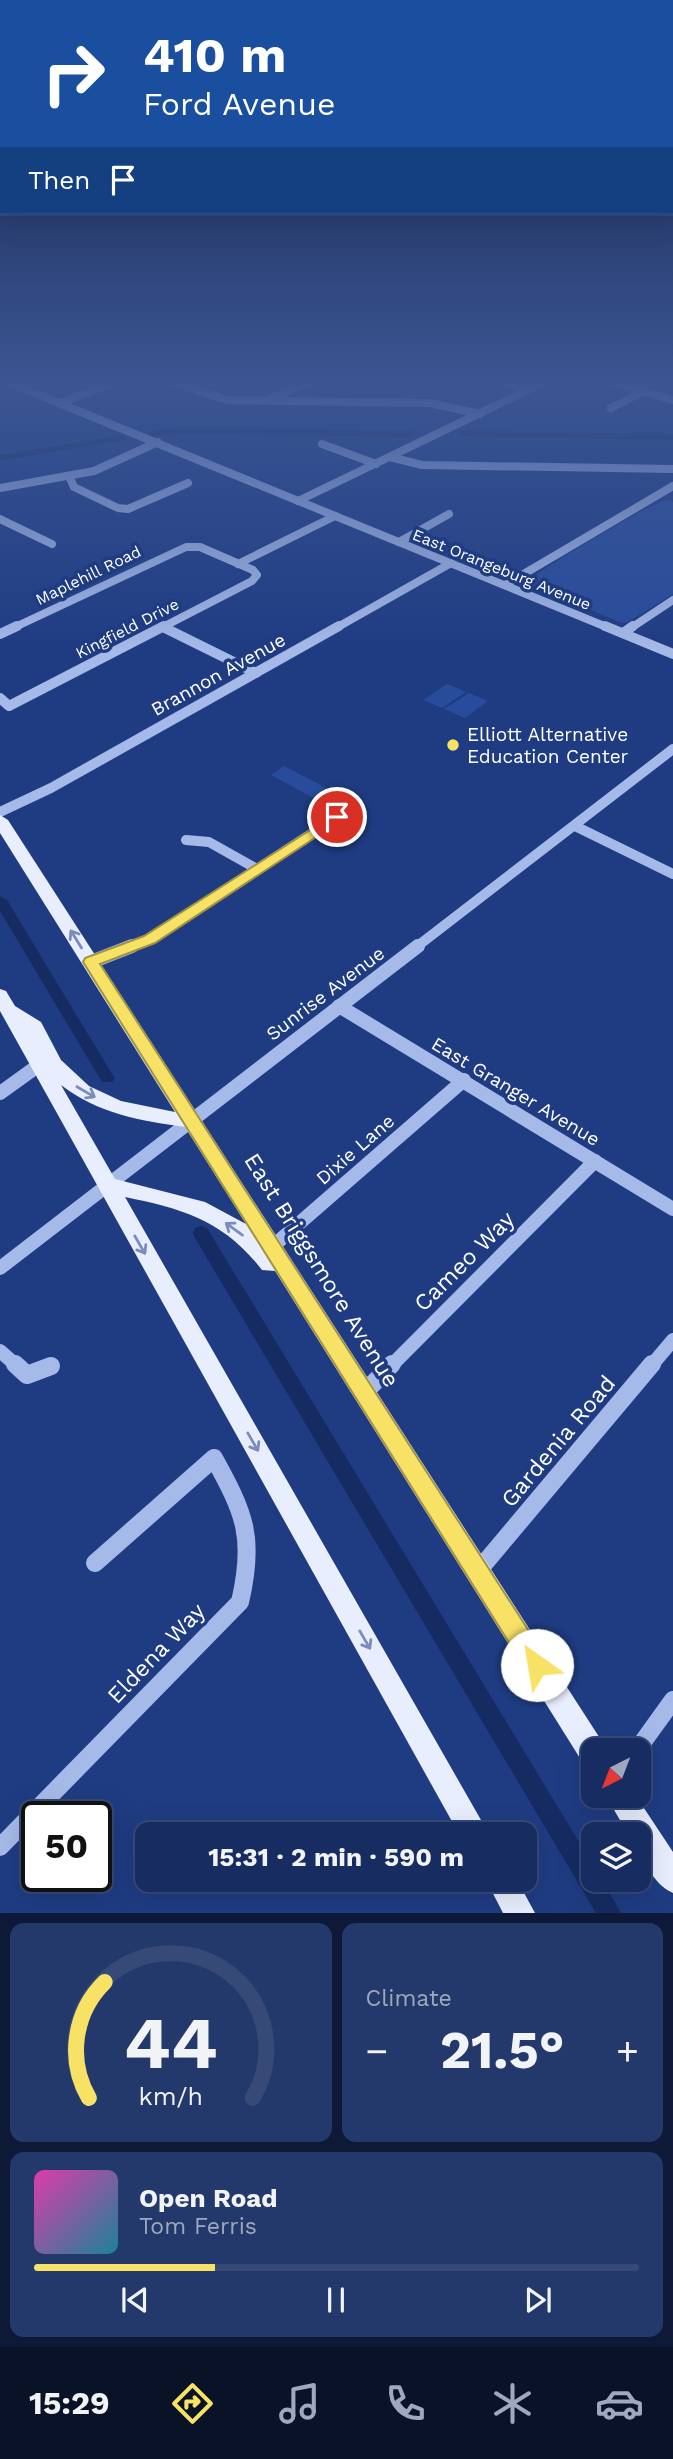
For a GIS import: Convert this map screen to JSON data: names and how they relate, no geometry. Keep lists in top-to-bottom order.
{
  "streets": {
    "main road": ["East Briggsmore Avenue"],
    "street": [
      "East Orangeburg Avenue",
      "Maplehill Road",
      "Kingfield Drive",
      "Brannon Avenue",
      "Sunrise Avenue",
      "East Granger Avenue",
      "Dixie Lane",
      "Cameo Way",
      "Gardenia Road",
      "Eldena Way"
    ]
  },
  "crossings": [
    ["East Orangeburg Avenue", "Brannon Avenue"],
    ["Maplehill Road", "Kingfield Drive"],
    ["Sunrise Avenue", "East Granger Avenue"],
    ["Sunrise Avenue", "East Briggsmore Avenue"],
    ["East Granger Avenue", "Dixie Lane"],
    ["East Granger Avenue", "Cameo Way"],
    ["Dixie Lane", "East Briggsmore Avenue"],
    ["Cameo Way", "East Briggsmore Avenue"],
    ["East Briggsmore Avenue", "Gardenia Road"]
  ],
  "places": ["Elliott Alternative Education Center"],
  "north": "bottom left",
  "page": {
    "turn": ["410 m", "Ford Avenue"],
    "then": "Then",
    "limit": "50",
    "trip": "15:31 · 2 min · 590 m",
    "tile": "Climate",
    "heat": ["−", "21.5°", "+"],
    "song": ["Open Road", "Tom Ferris"],
    "tabs": "15:29",
    "gauge": ["44", "km/h"]
  }
}
